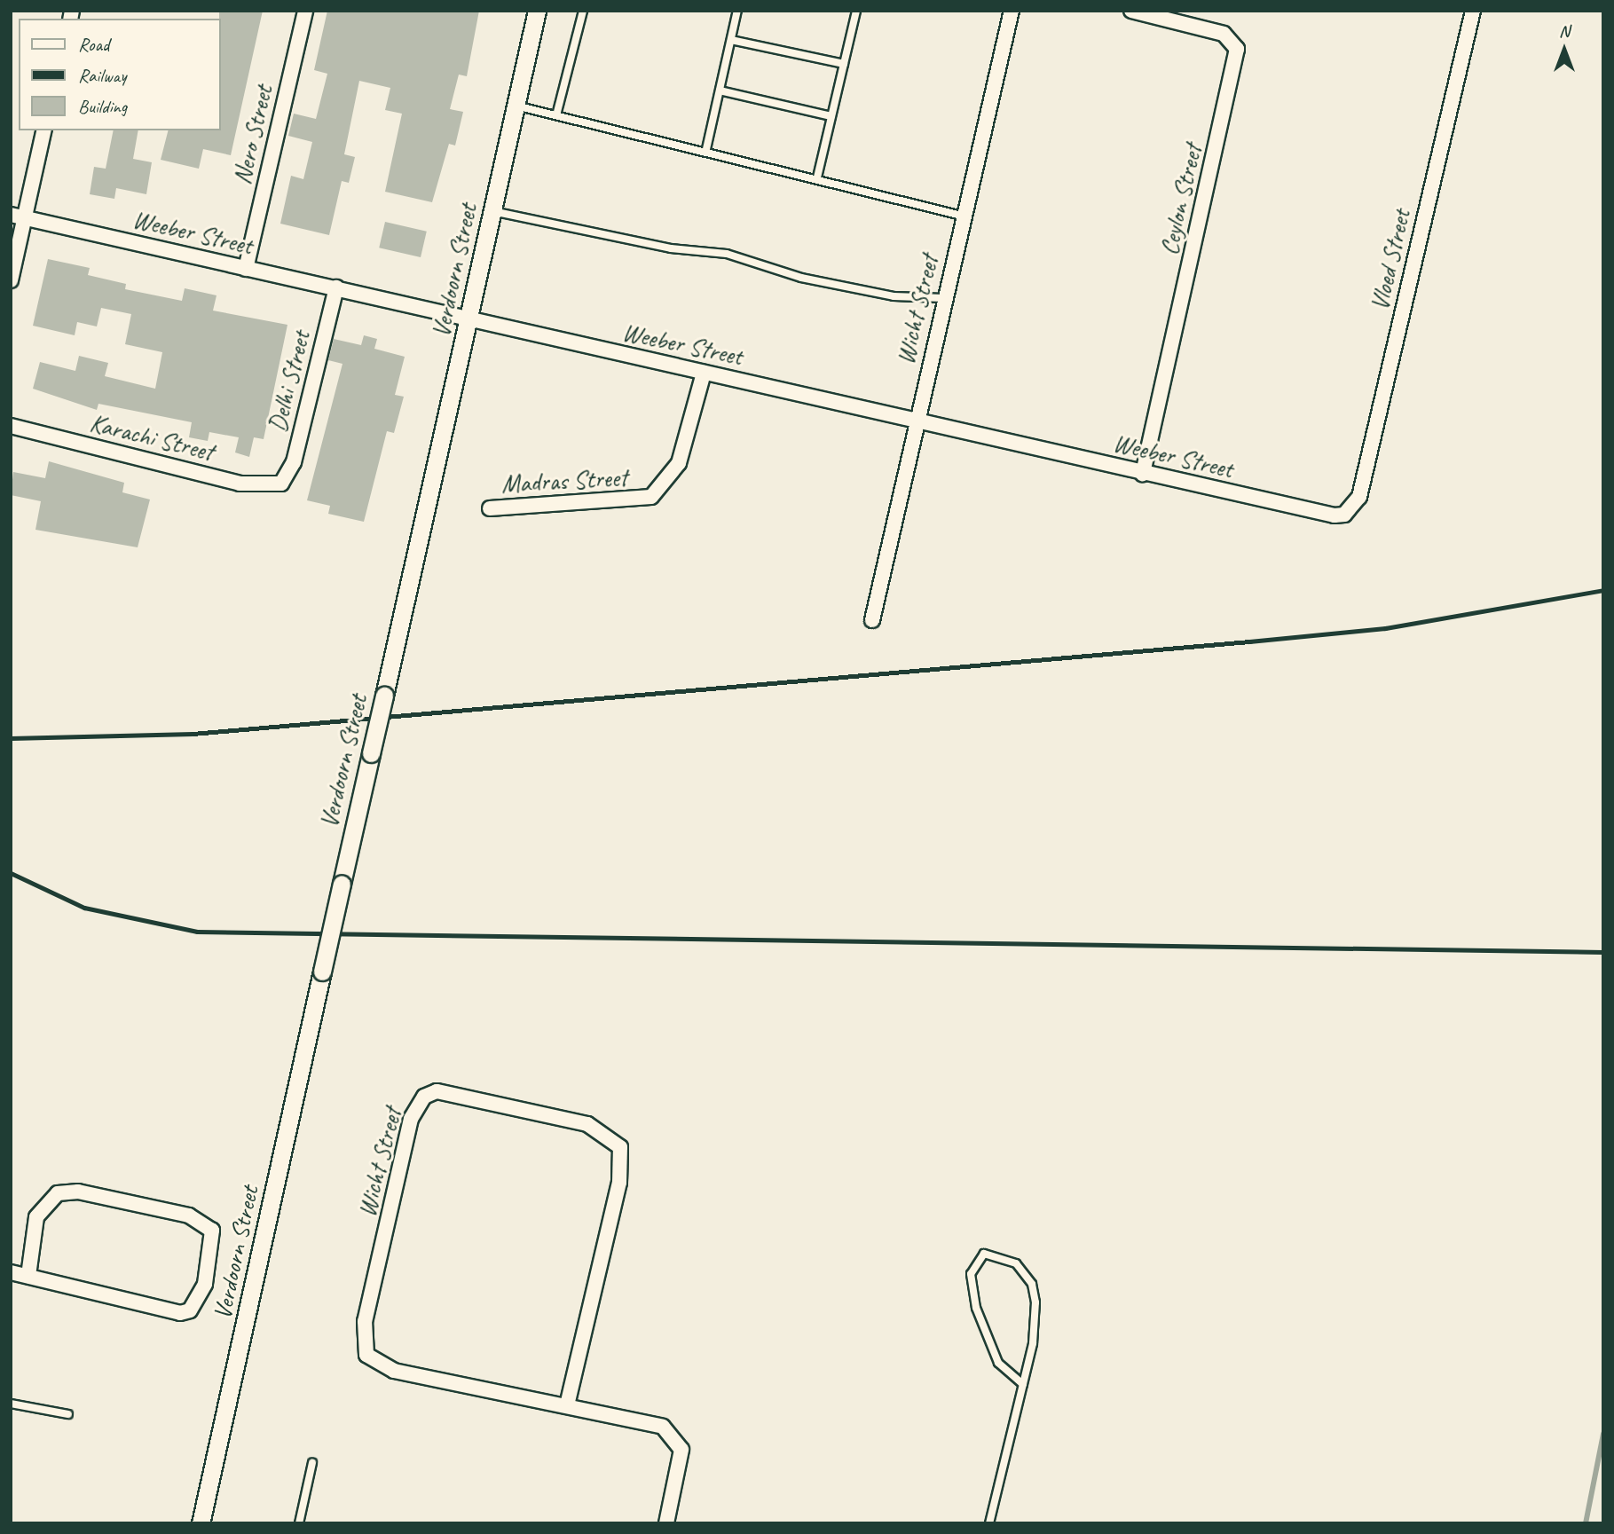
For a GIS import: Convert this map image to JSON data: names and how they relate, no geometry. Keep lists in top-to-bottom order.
{
  "streets": {
    "street": [
      "Nero Street",
      "Ceylon Street",
      "Weeber Street",
      "Vloed Street",
      "Verdoorn Street",
      "Wicht Street",
      "Delhi Street",
      "Karachi Street",
      "Madras Street"
    ]
  },
  "crossings": [
    ["Nero Street", "Weeber Street"],
    ["Ceylon Street", "Weeber Street"],
    ["Weeber Street", "Vloed Street"],
    ["Weeber Street", "Verdoorn Street"],
    ["Weeber Street", "Wicht Street"],
    ["Weeber Street", "Delhi Street"],
    ["Weeber Street", "Madras Street"],
    ["Delhi Street", "Karachi Street"]
  ],
  "legend": ["Road", "Railway", "Building"],
  "north": "top"
}
